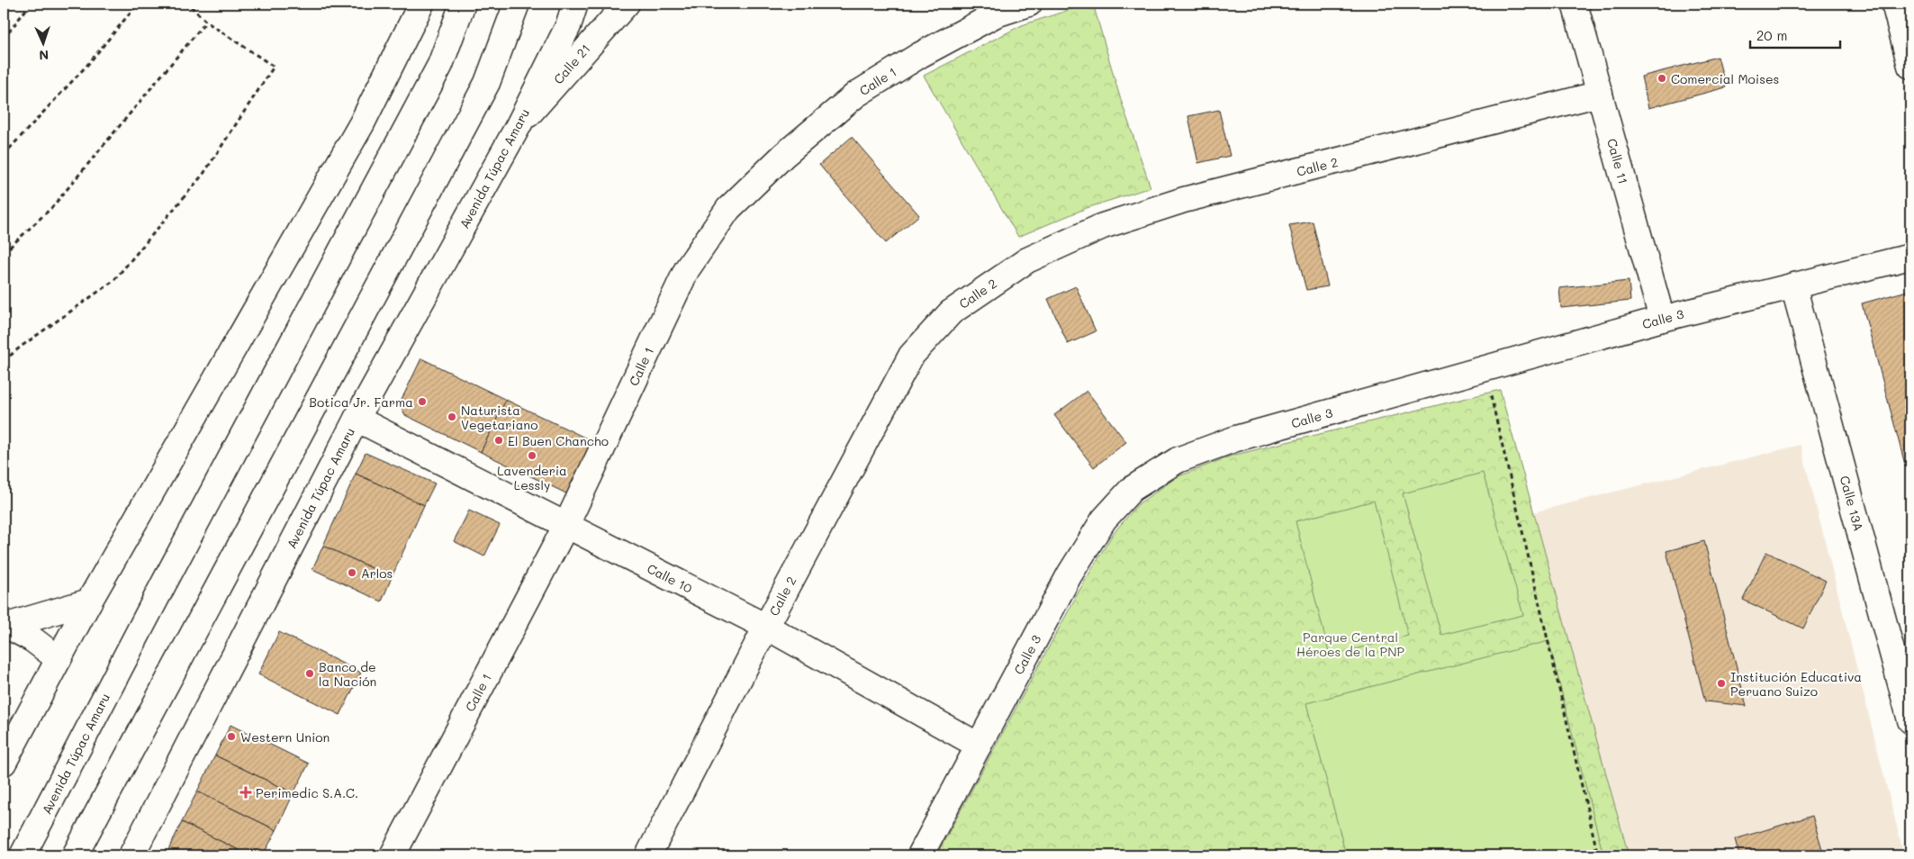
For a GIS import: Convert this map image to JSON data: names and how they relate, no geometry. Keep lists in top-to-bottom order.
{
  "streets": {
    "main road": [
      "Calle 21",
      "Calle 1",
      "Calle 11",
      "Calle 2",
      "Avenida Túpac Amaru",
      "Calle 3",
      "Calle 13A",
      "Calle 10"
    ]
  },
  "crossings": [
    ["Calle 21", "Avenida Túpac Amaru"],
    ["Calle 1", "Calle 10"],
    ["Calle 11", "Calle 2"],
    ["Calle 11", "Calle 3"],
    ["Calle 2", "Calle 10"],
    ["Avenida Túpac Amaru", "Calle 10"],
    ["Calle 3", "Calle 13A"],
    ["Calle 3", "Calle 10"]
  ],
  "parks": ["Parque Central Héroes de la PNP"],
  "places": {
    "other": [
      "Comercial Moises",
      "Botica Jr. Farma",
      "Naturista Vegetariano",
      "El Buen Chancho",
      "Lavenderia Lessly",
      "Arlos",
      "Banco de la Nación",
      "Institución Educativa Peruano Suizo",
      "Western Union"
    ],
    "health": ["Perimedic S.A.C."]
  },
  "scale_bar": "20 m",
  "north": "bottom"
}
